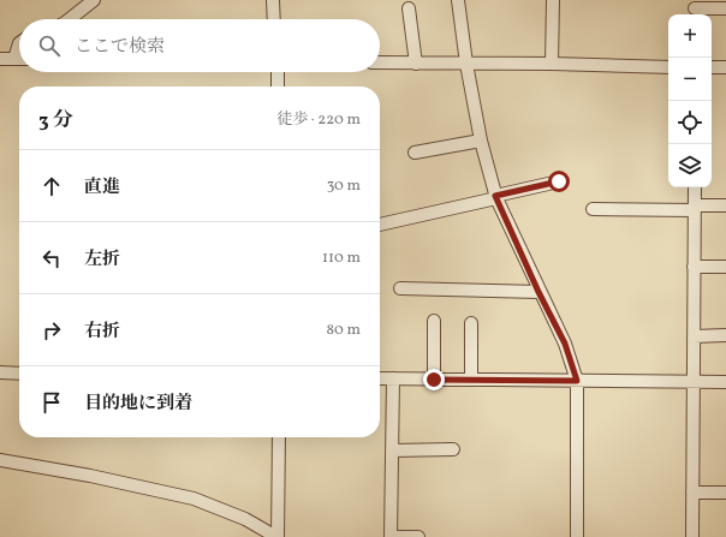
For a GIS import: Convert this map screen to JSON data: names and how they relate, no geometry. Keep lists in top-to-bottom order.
{
  "page": {
    "map_buttons": ["+", "−"],
    "search": "ここで検索",
    "heading": ["3 分", "徒歩 · 220 m"],
    "list": [
      ["直進", "30 m"],
      ["左折", "110 m"],
      ["右折", "80 m"],
      "目的地に到着"
    ]
  }
}
